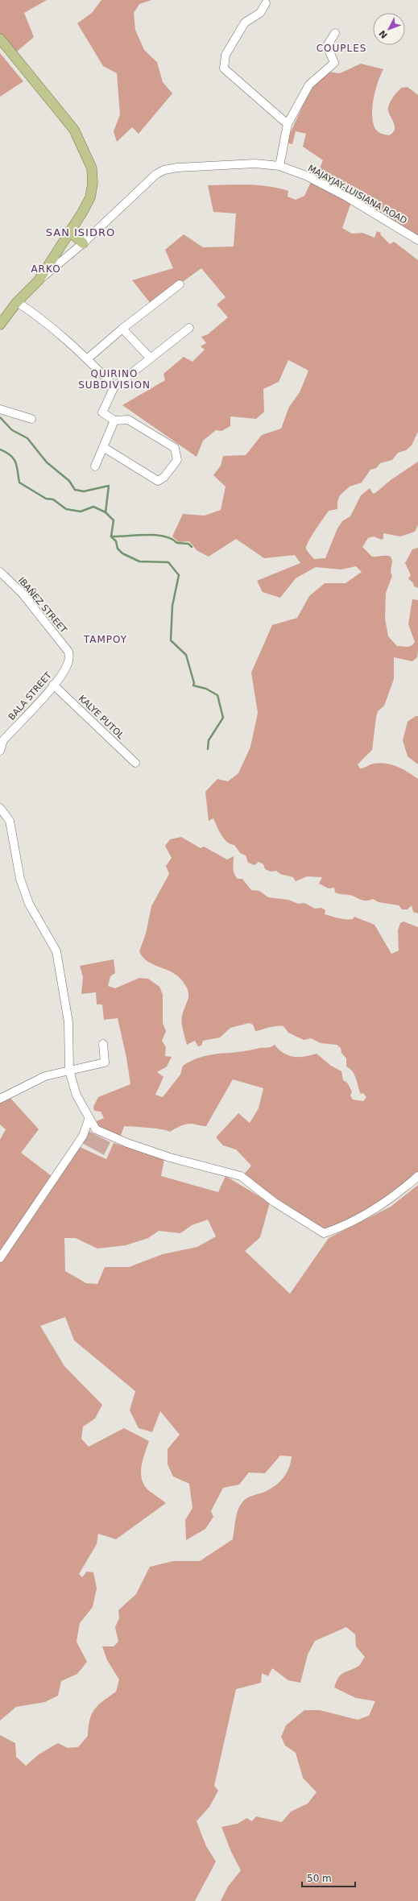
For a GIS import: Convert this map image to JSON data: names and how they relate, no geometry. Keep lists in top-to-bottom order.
{
  "streets": {
    "street": [
      "MAJAYJAY-LUISIANA ROAD",
      "IBAÑEZ STREET",
      "BALA STREET",
      "KALYE PUTOL"
    ]
  },
  "crossings": [
    ["IBAÑEZ STREET", "BALA STREET"],
    ["BALA STREET", "KALYE PUTOL"]
  ],
  "districts": [
    "COUPLES",
    "SAN ISIDRO",
    "ARKO",
    "QUIRINO SUBDIVISION",
    "TAMPOY"
  ],
  "scale_bar": "50 m",
  "north": "bottom left"
}
